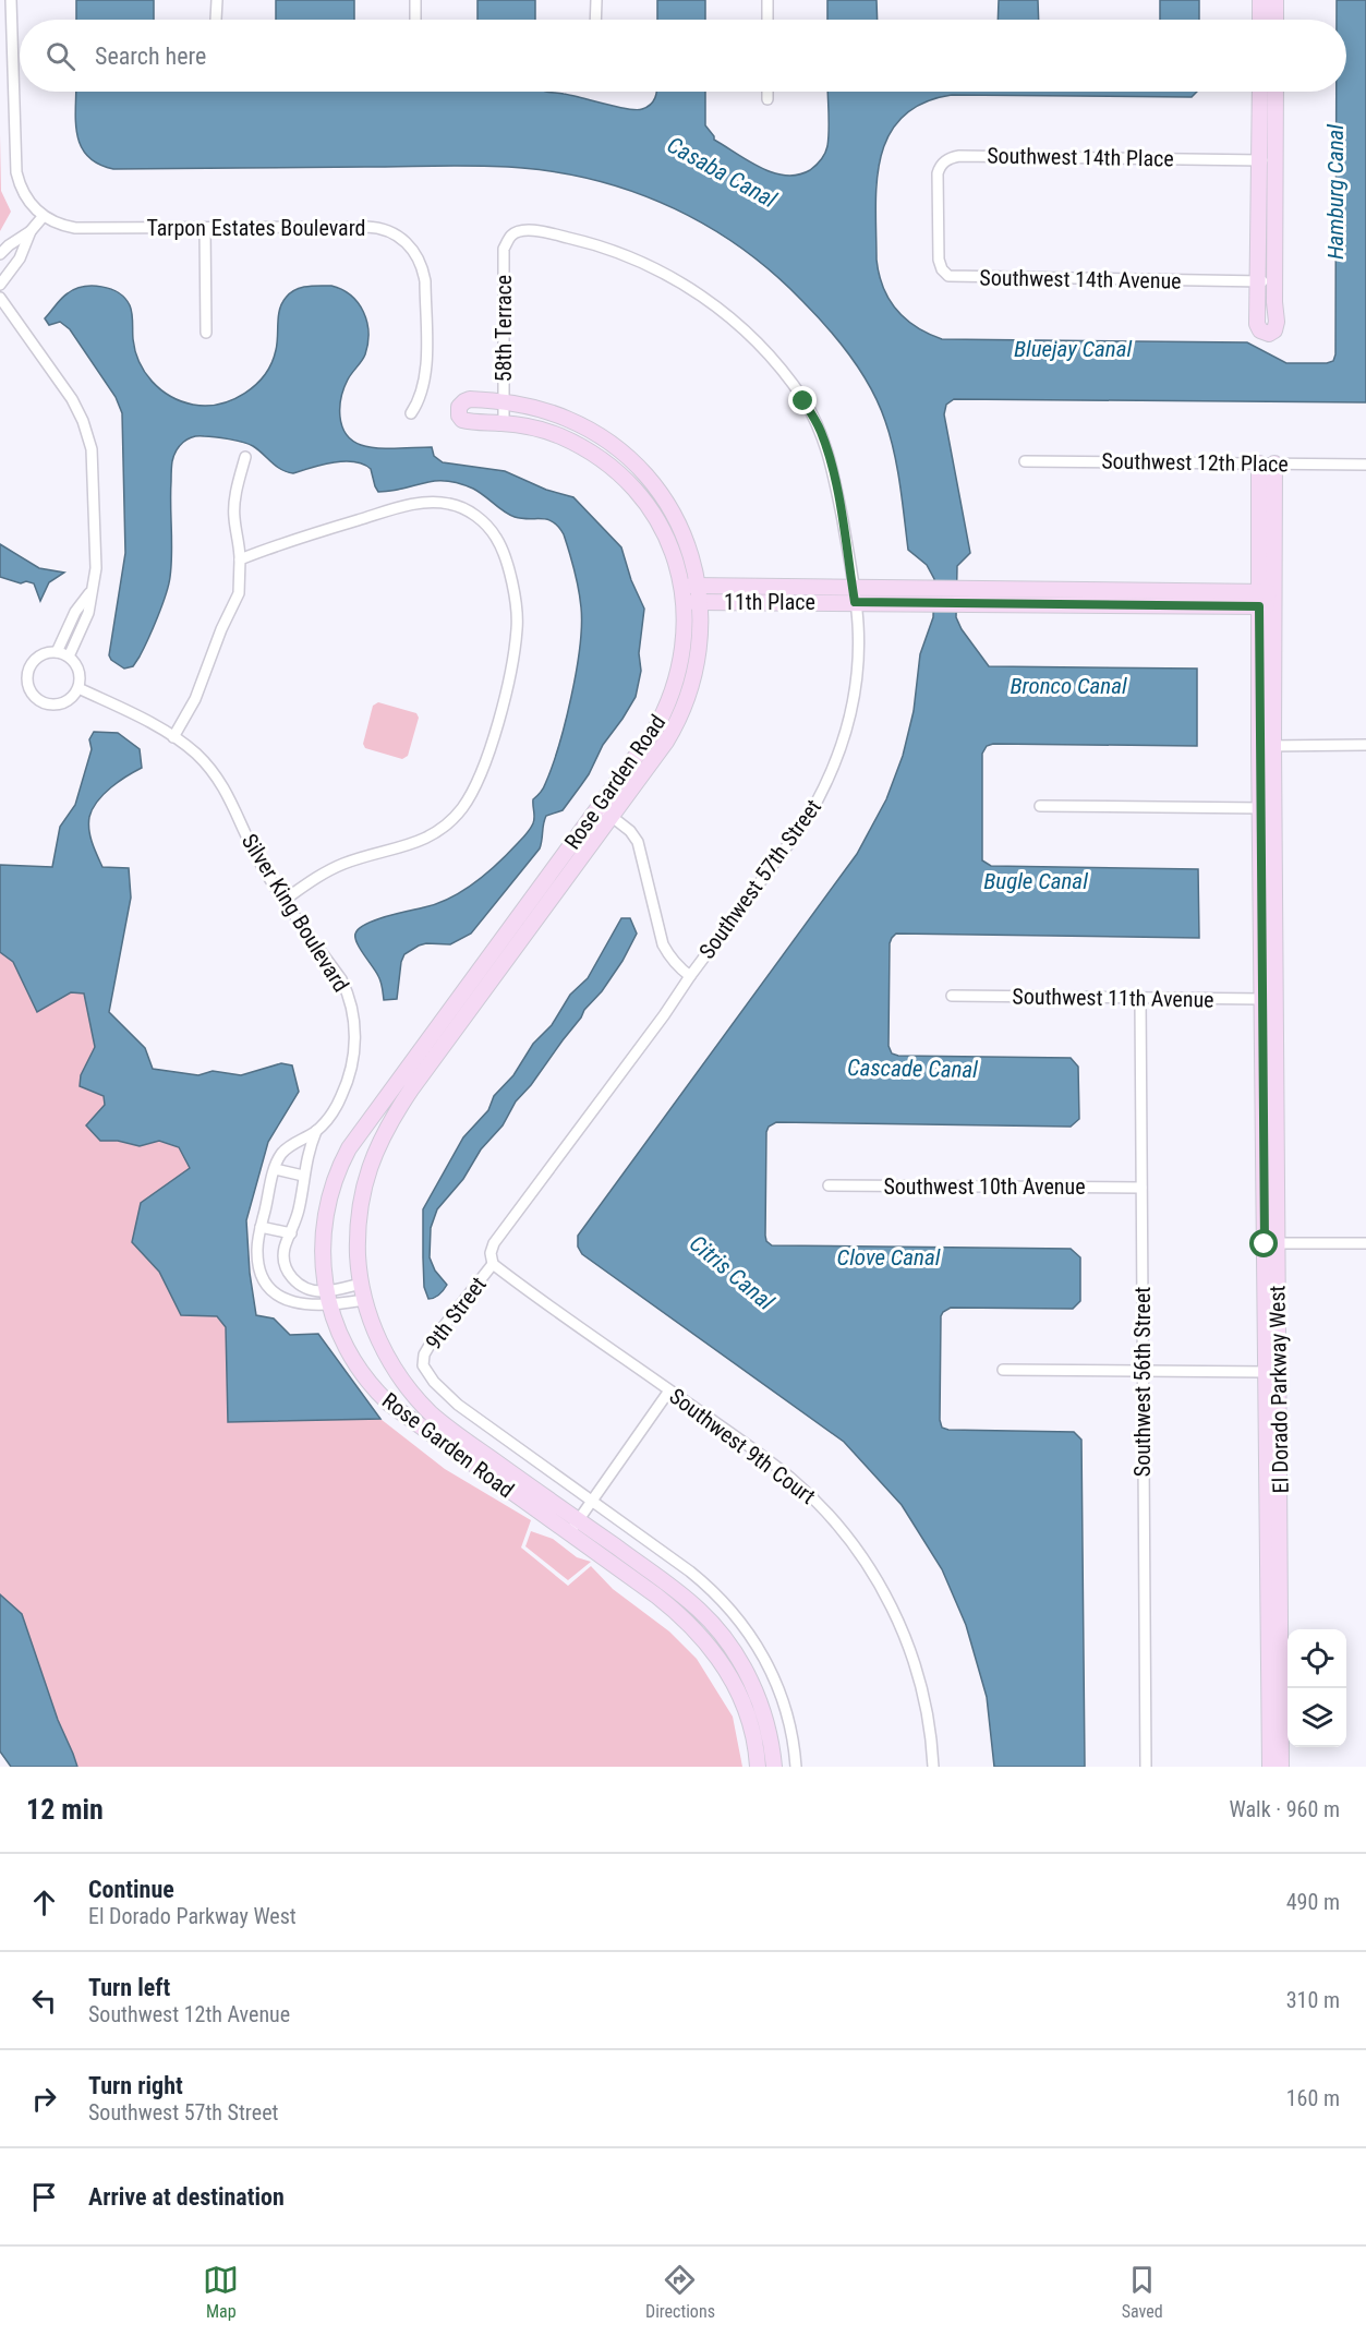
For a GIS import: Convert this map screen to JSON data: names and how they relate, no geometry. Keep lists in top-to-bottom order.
{
  "streets": {
    "street": [
      "Southwest 14th Place",
      "Tarpon Estates Boulevard",
      "Southwest 14th Avenue",
      "58th Terrace",
      "Southwest 12th Place",
      "11th Place",
      "Rose Garden Road",
      "Southwest 57th Street",
      "Silver King Boulevard",
      "Southwest 11th Avenue",
      "Southwest 10th Avenue",
      "9th Street",
      "Southwest 56th Street",
      "El Dorado Parkway West",
      "Southwest 9th Court"
    ]
  },
  "crossings": [
    ["Southwest 14th Place", "Southwest 14th Avenue"],
    ["58th Terrace", "Rose Garden Road"],
    ["58th Terrace", "Southwest 57th Street"],
    ["Southwest 12th Place", "El Dorado Parkway West"],
    ["11th Place", "Rose Garden Road"],
    ["11th Place", "Southwest 57th Street"],
    ["Rose Garden Road", "9th Street"],
    ["Southwest 57th Street", "9th Street"],
    ["Southwest 57th Street", "Southwest 9th Court"],
    ["Southwest 11th Avenue", "Southwest 56th Street"],
    ["Southwest 11th Avenue", "El Dorado Parkway West"],
    ["Southwest 10th Avenue", "Southwest 56th Street"],
    ["9th Street", "Southwest 9th Court"]
  ],
  "water": [
    "Casaba Canal",
    "Hamburg Canal",
    "Bluejay Canal",
    "Bronco Canal",
    "Bugle Canal",
    "Cascade Canal",
    "Clove Canal",
    "Citris Canal"
  ],
  "page": {
    "search": "Search here",
    "heading": ["12 min", "Walk · 960 m"],
    "list": [
      ["Continue", "El Dorado Parkway West", "490 m"],
      ["Turn left", "Southwest 12th Avenue", "310 m"],
      ["Turn right", "Southwest 57th Street", "160 m"],
      "Arrive at destination"
    ],
    "nav": ["Map", "Directions", "Saved"]
  }
}
